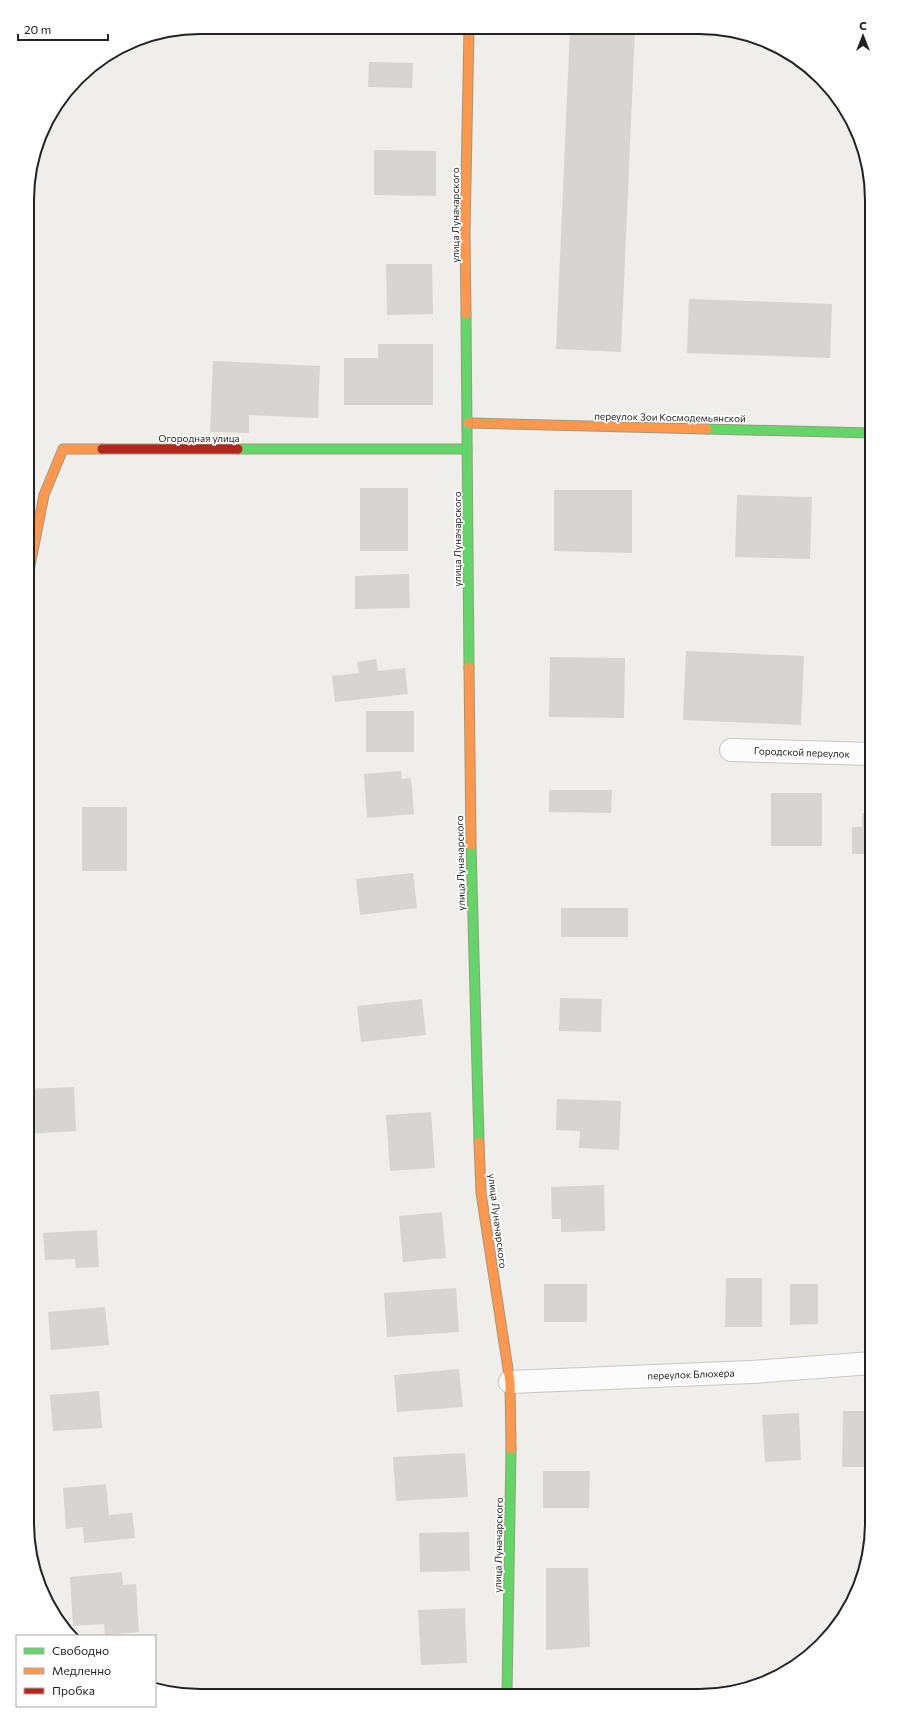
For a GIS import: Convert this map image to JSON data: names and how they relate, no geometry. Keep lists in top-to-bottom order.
{
  "streets": {
    "street": [
      "улица Луначарского",
      "переулок Зои Космодемьянской",
      "Огородная улица",
      "Городской переулок",
      "переулок Блюхера"
    ]
  },
  "crossings": [
    ["улица Луначарского", "переулок Зои Космодемьянской"],
    ["улица Луначарского", "Огородная улица"],
    ["улица Луначарского", "переулок Блюхера"]
  ],
  "legend": ["Свободно", "Медленно", "Пробка"],
  "scale_bar": "20 m",
  "north": "top"
}
